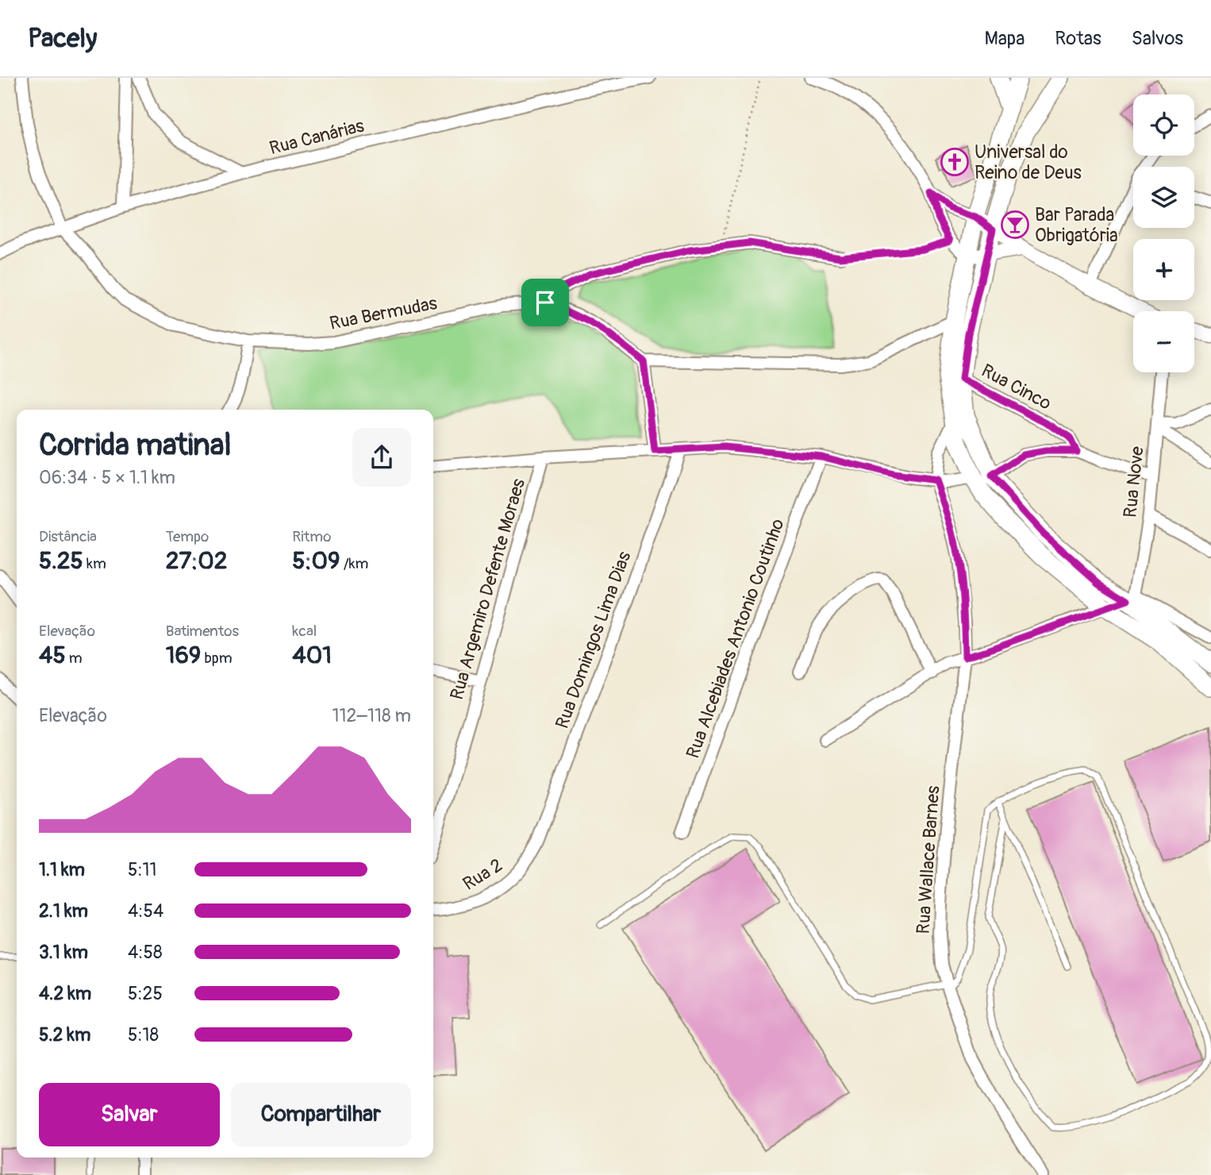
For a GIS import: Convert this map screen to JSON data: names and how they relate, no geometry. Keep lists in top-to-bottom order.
{
  "streets": {
    "street": [
      "Rua Canárias",
      "Rua Bermudas",
      "Rua Cinco",
      "Rua Nove",
      "Rua Argemiro Defente Moraes",
      "Rua Alcebiades Antonio Coutinho",
      "Rua Domingos Lima Dias",
      "Rua Wallace Barnes",
      "Rua 2"
    ]
  },
  "crossings": [
    ["Rua Canárias", "Rua Bermudas"],
    ["Rua Cinco", "Rua Nove"],
    ["Rua Domingos Lima Dias", "Rua 2"]
  ],
  "places": {
    "church": ["Universal do Reino de Deus"],
    "bar": ["Bar Parada Obrigatória"]
  },
  "page": {
    "header": "Pacely",
    "nav": ["Mapa", "Rotas", "Salvos"],
    "map_buttons": ["+", "−"],
    "heading": ["Corrida matinal", "06:34 · 5 × 1.1 km"],
    "stats": [
      ["Distância", "5.25 km"],
      ["Tempo", "27:02"],
      ["Ritmo", "5:09 /km"],
      ["Elevação", "45 m"],
      ["Batimentos", "169 bpm"],
      ["kcal", "401"]
    ],
    "chart": ["Elevação", "112–118 m"],
    "list": [
      {
        "name": "1.1 km",
        "note": "5:11"
      },
      {
        "name": "2.1 km",
        "note": "4:54"
      },
      {
        "name": "3.1 km",
        "note": "4:58"
      },
      {
        "name": "4.2 km",
        "note": "5:25"
      },
      {
        "name": "5.2 km",
        "note": "5:18"
      }
    ],
    "buttons": ["Salvar", "Compartilhar"]
  }
}
